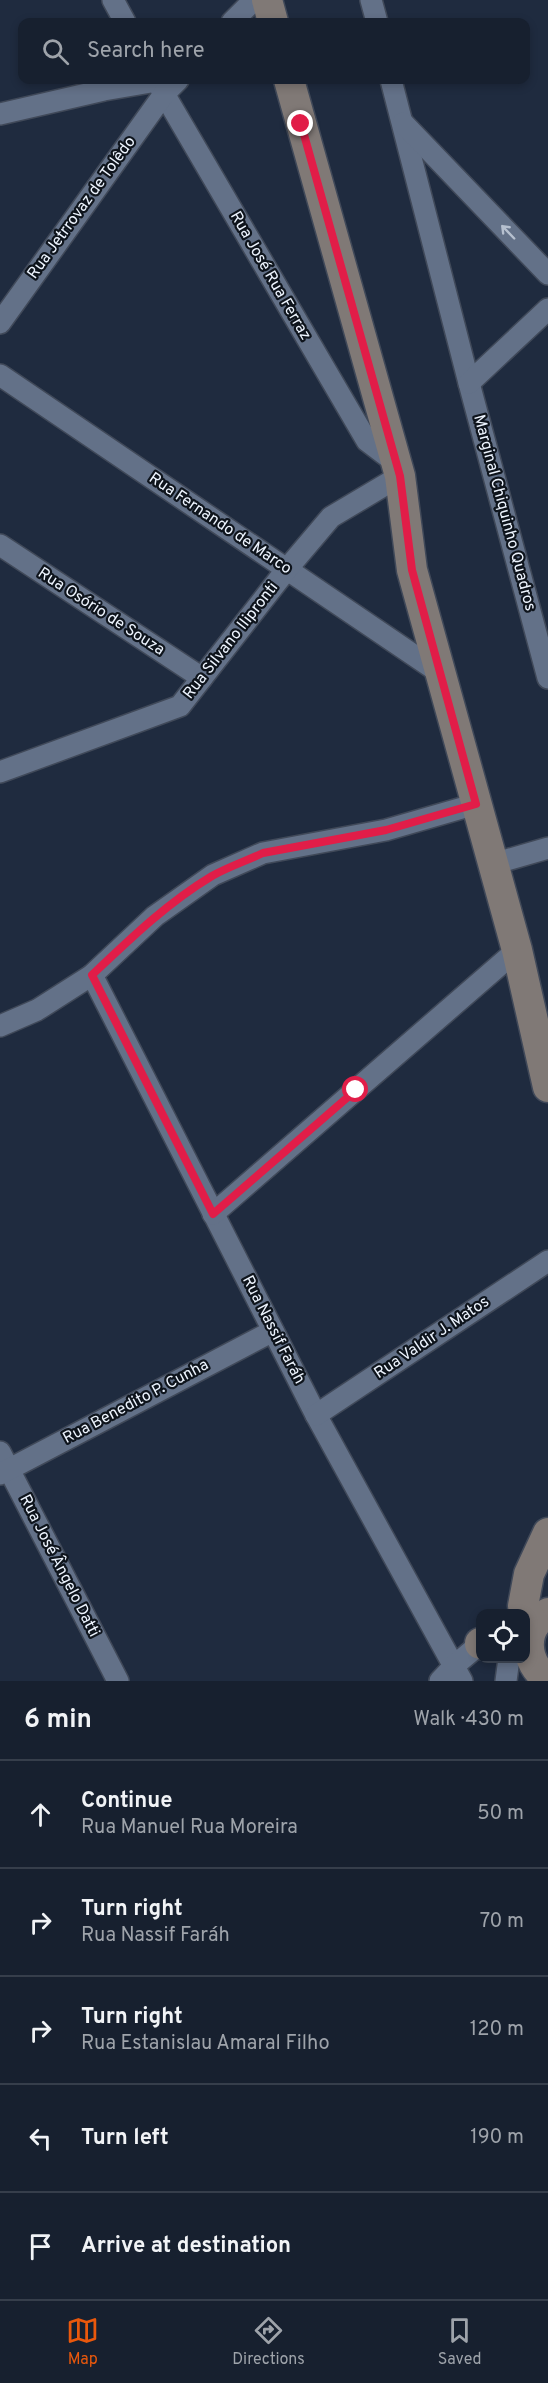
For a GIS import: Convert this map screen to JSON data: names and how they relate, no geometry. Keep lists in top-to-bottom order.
{
  "streets": {
    "street": [
      "Rua Jetrrovaz de Tolêdo",
      "Rua José Rua Ferraz",
      "Marginal Chiquinho Quadros",
      "Rua Fernando de Marco",
      "Rua Osório de Souza",
      "Rua Silvano Ilipronti",
      "Rua Nassif Faráh",
      "Rua Valdir J. Matos",
      "Rua Benedito P. Cunha",
      "Rua José Ângelo Datti"
    ]
  },
  "crossings": [
    ["Rua Jetrrovaz de Tolêdo", "Rua José Rua Ferraz"],
    ["Rua José Rua Ferraz", "Rua Silvano Ilipronti"],
    ["Rua Fernando de Marco", "Rua Silvano Ilipronti"],
    ["Rua Osório de Souza", "Rua Silvano Ilipronti"],
    ["Rua Nassif Faráh", "Rua Valdir J. Matos"],
    ["Rua Nassif Faráh", "Rua Benedito P. Cunha"],
    ["Rua Benedito P. Cunha", "Rua José Ângelo Datti"]
  ],
  "page": {
    "search": "Search here",
    "heading": ["6 min", "Walk · 430 m"],
    "list": [
      ["Continue", "Rua Manuel Rua Moreira", "50 m"],
      ["Turn right", "Rua Nassif Faráh", "70 m"],
      ["Turn right", "Rua Estanislau Amaral Filho", "120 m"],
      ["Turn left", "190 m"],
      "Arrive at destination"
    ],
    "nav": ["Map", "Directions", "Saved"]
  }
}
